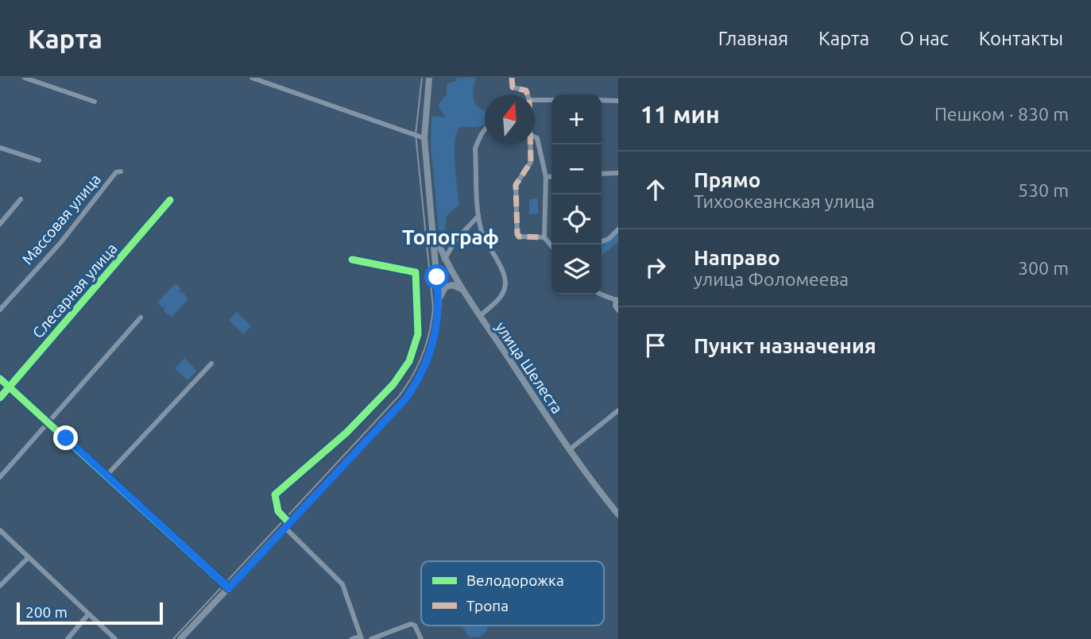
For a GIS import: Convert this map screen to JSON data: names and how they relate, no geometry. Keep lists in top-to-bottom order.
{
  "streets": {
    "main road": ["улица Шелеста"],
    "street": ["Массовая улица", "Слесарная улица"]
  },
  "districts": ["Топограф"],
  "legend": ["Велодорожка", "Тропа"],
  "scale_bar": "200 m",
  "north": "top",
  "page": {
    "header": "Карта",
    "nav": [
      "Главная",
      "Карта",
      "О нас",
      "Контакты"
    ],
    "heading": ["11 мин", "Пешком · 830 m"],
    "map_buttons": ["+", "−"],
    "list": [
      ["Прямо", "Тихоокеанская улица", "530 m"],
      ["Направо", "улица Фоломеева", "300 m"],
      "Пункт назначения"
    ],
    "scale": "200 m"
  }
}
